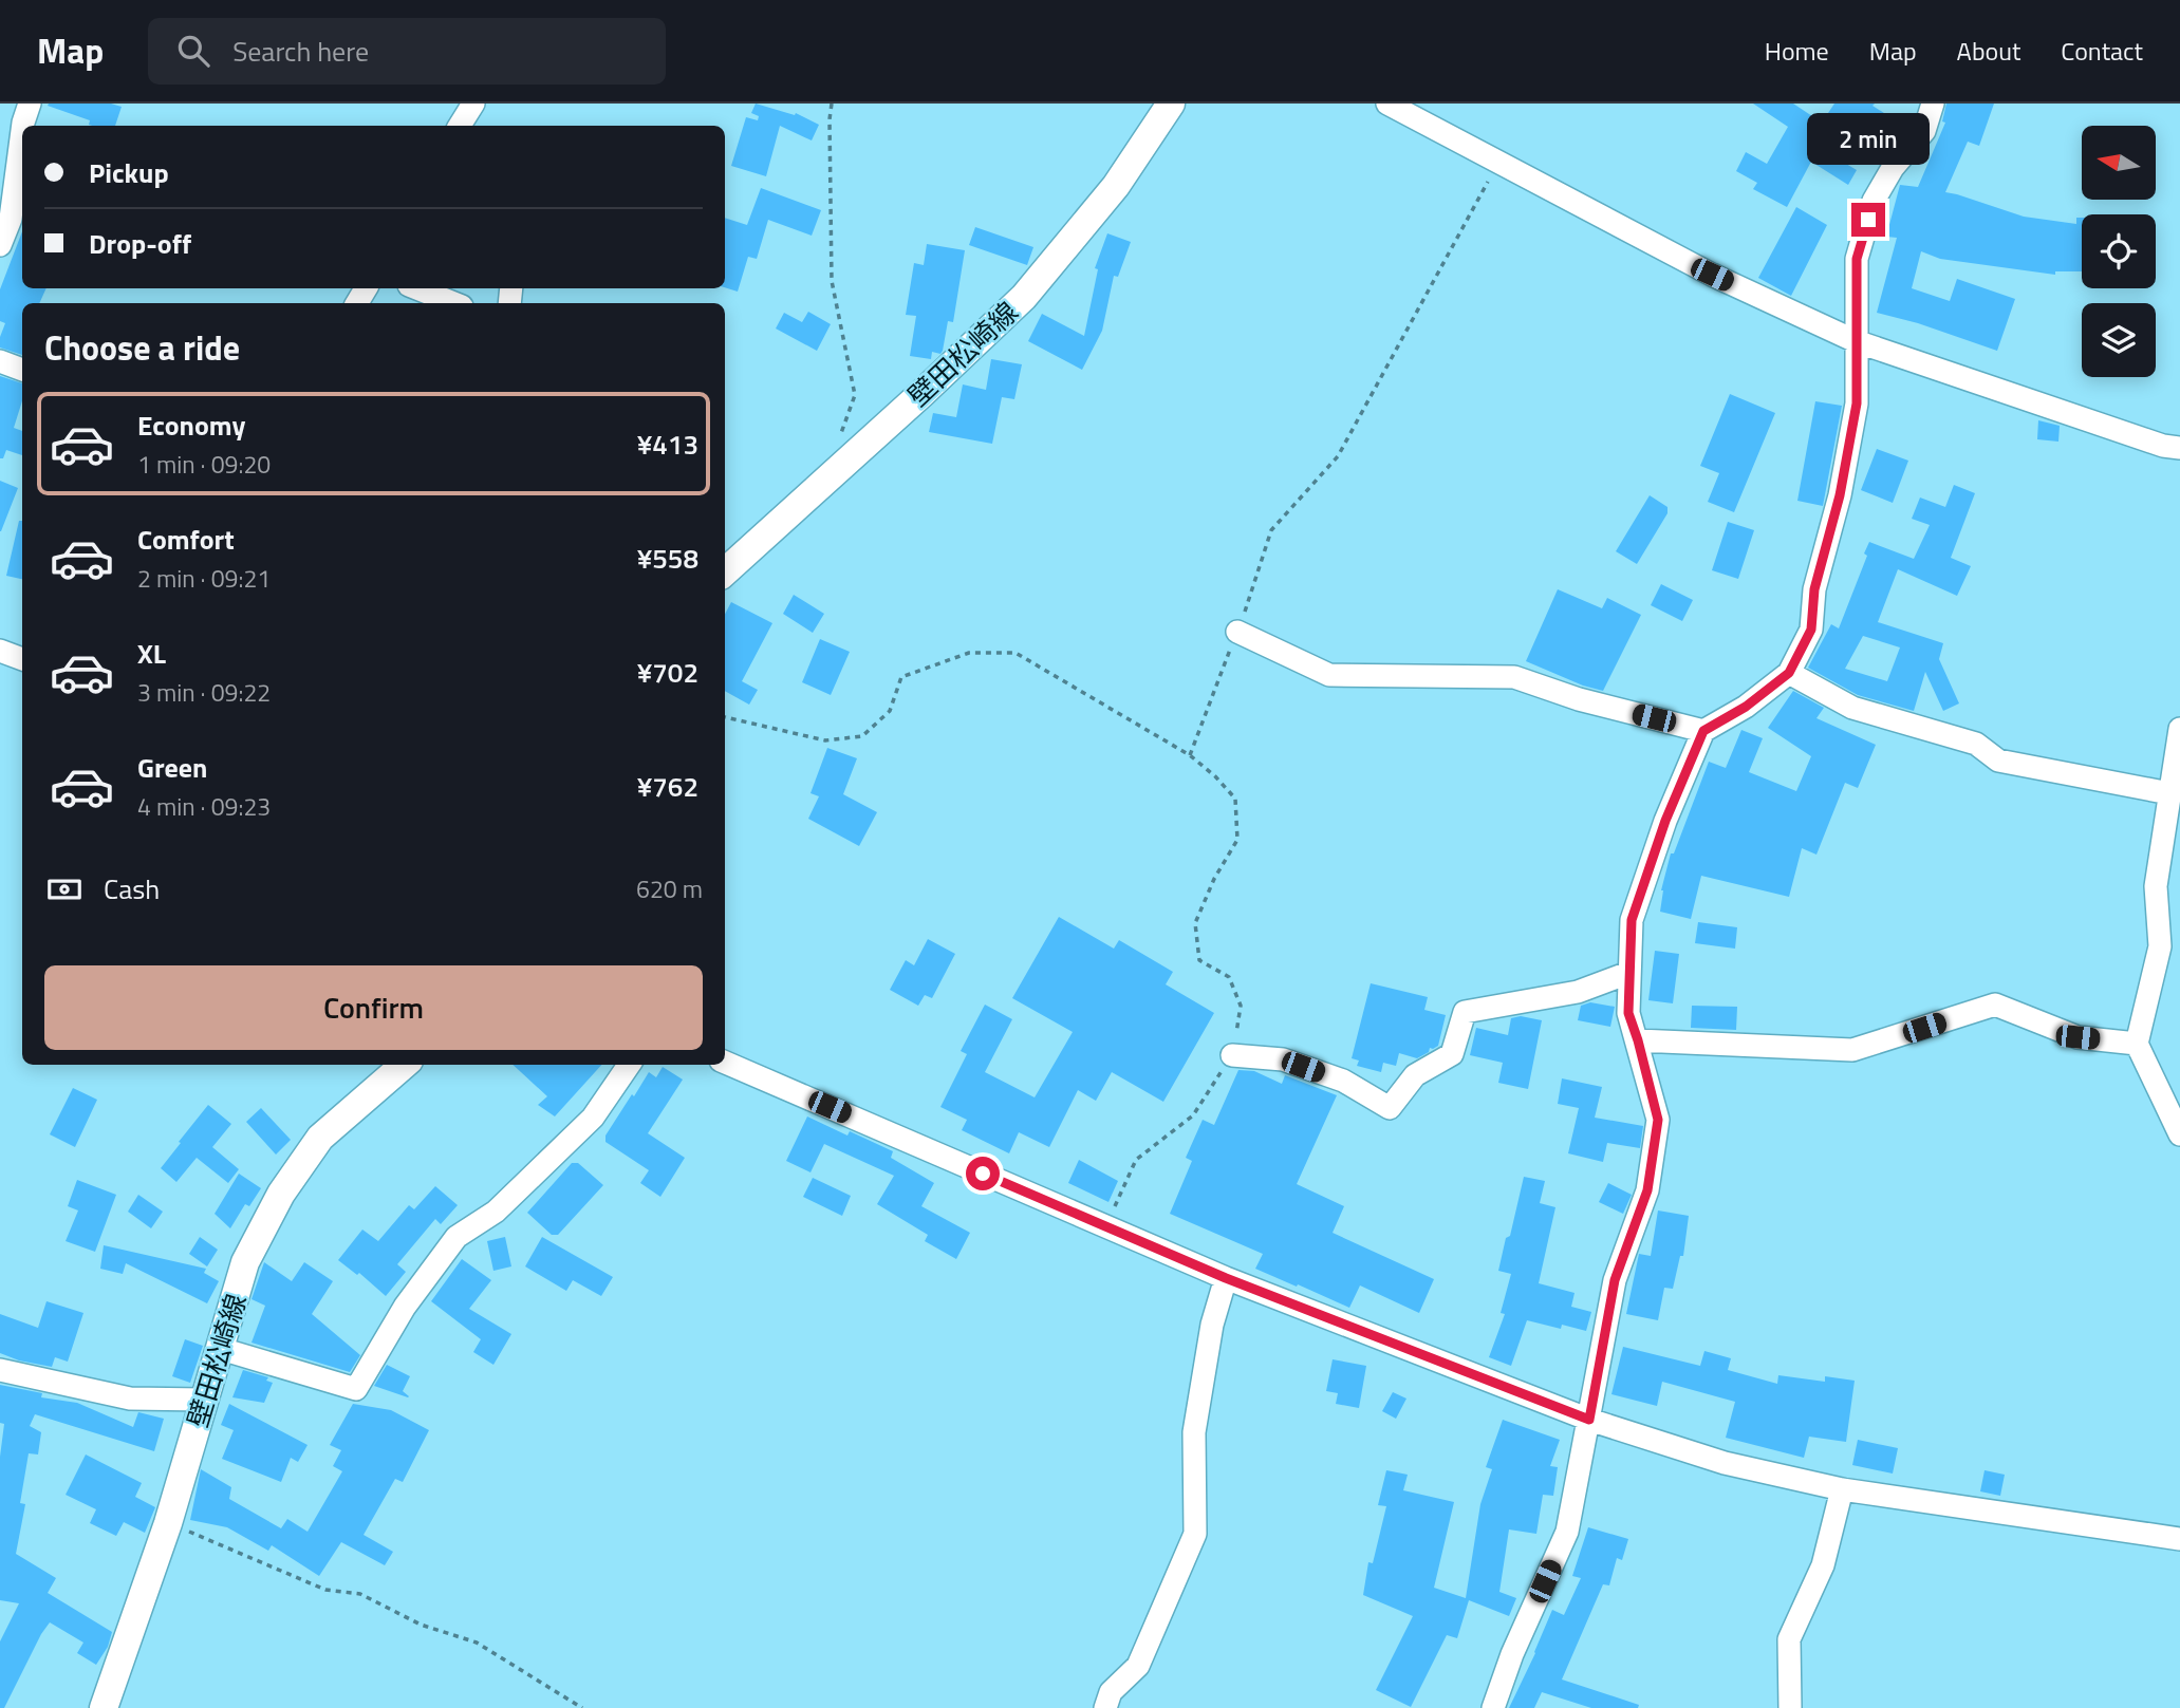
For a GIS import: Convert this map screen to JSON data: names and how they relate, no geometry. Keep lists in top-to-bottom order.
{
  "streets": {
    "main road": ["壁田松崎線"]
  },
  "north": "left",
  "page": {
    "header": "Map",
    "search": "Search here",
    "nav": [
      "Home",
      "Map",
      "About",
      "Contact"
    ],
    "bubble": "2 min",
    "banner": ["Pickup", "Drop-off"],
    "heading": "Choose a ride",
    "list": [
      {
        "name": "Economy",
        "note": "1 min · 09:20",
        "value": "¥413"
      },
      {
        "name": "Comfort",
        "note": "2 min · 09:21",
        "value": "¥558"
      },
      {
        "name": "XL",
        "note": "3 min · 09:22",
        "value": "¥702"
      },
      {
        "name": "Green",
        "note": "4 min · 09:23",
        "value": "¥762"
      }
    ],
    "pay": ["Cash", "620 m"],
    "buttons": "Confirm"
  }
}
